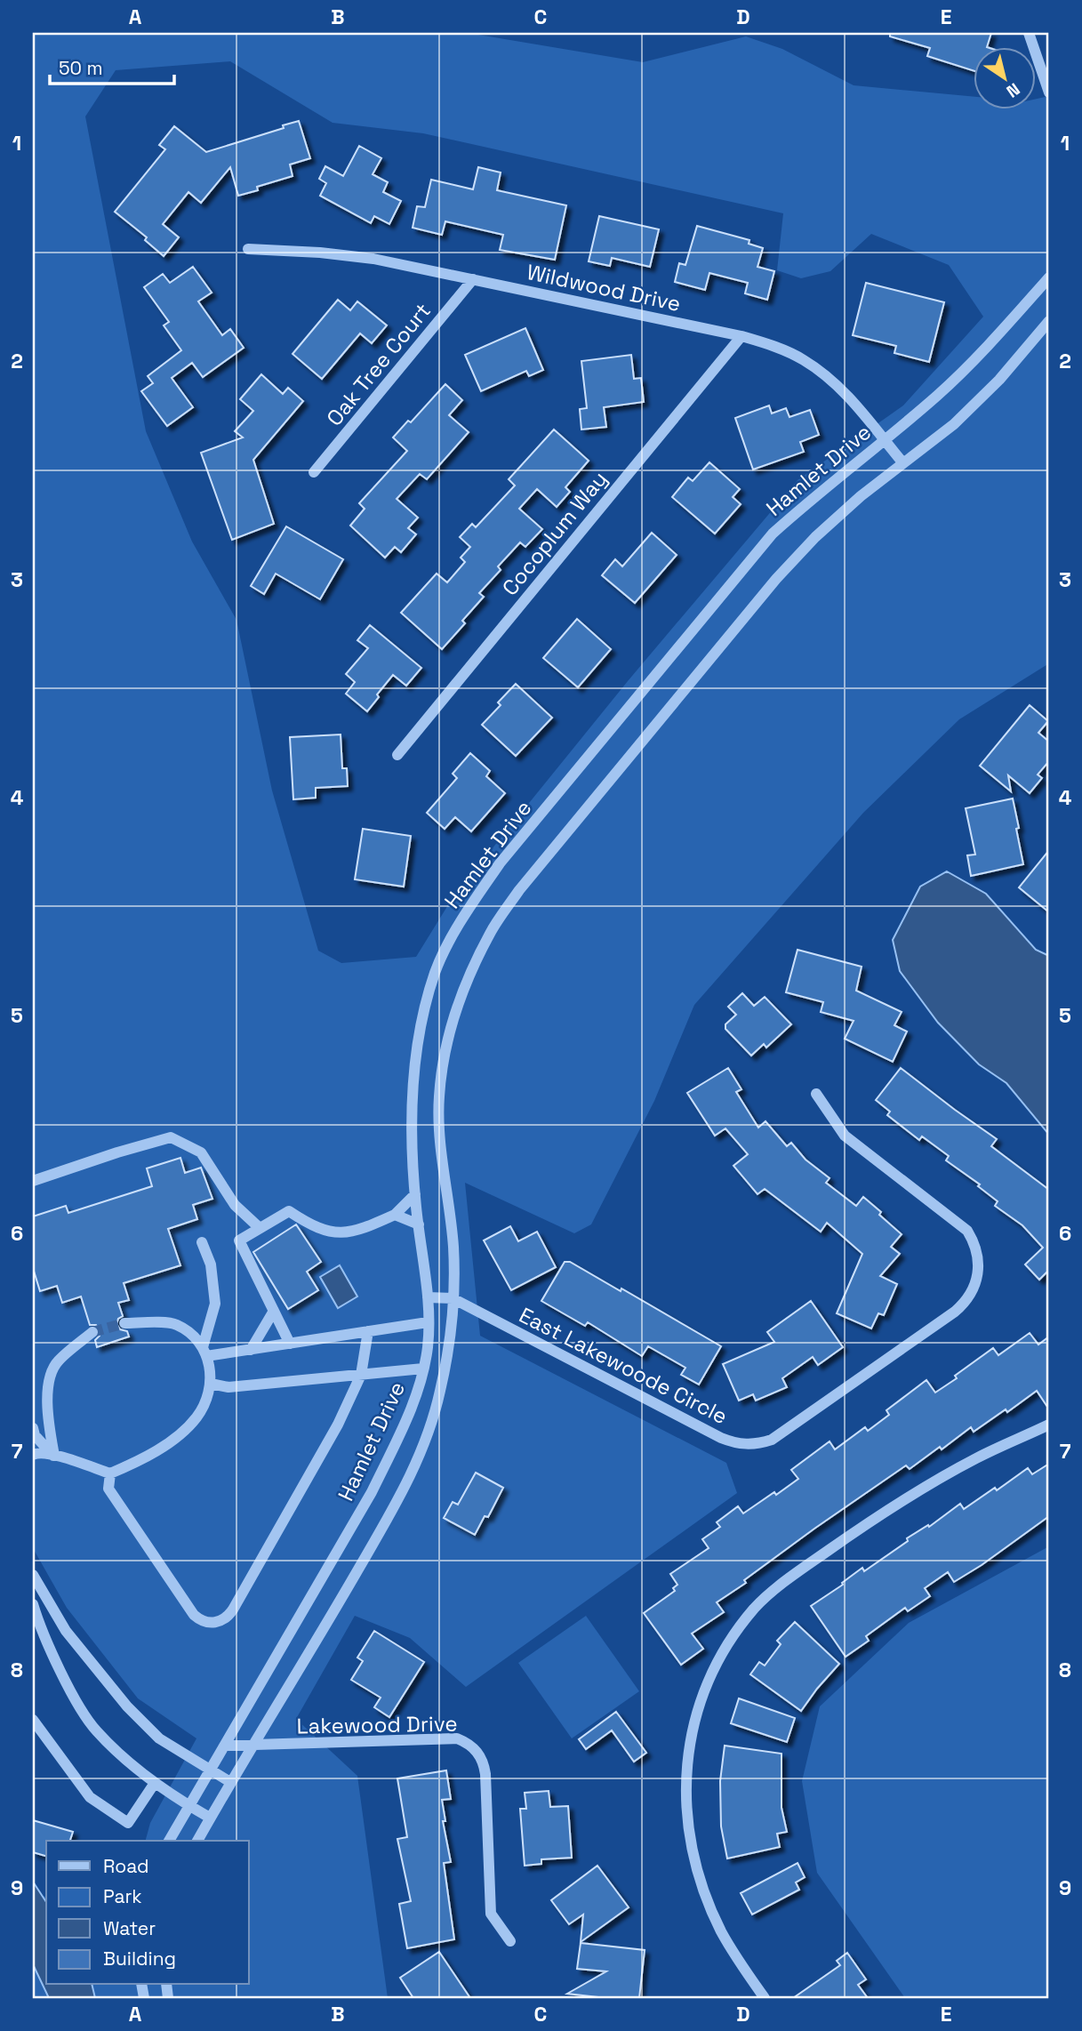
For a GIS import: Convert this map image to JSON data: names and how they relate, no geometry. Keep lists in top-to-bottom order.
{
  "streets": {
    "street": [
      "Wildwood Drive",
      "Oak Tree Court",
      "Hamlet Drive",
      "Cocoplum Way",
      "East Lakewoode Circle",
      "Lakewood Drive"
    ]
  },
  "crossings": [
    ["Wildwood Drive", "Oak Tree Court"],
    ["Wildwood Drive", "Hamlet Drive"],
    ["Wildwood Drive", "Cocoplum Way"],
    ["Hamlet Drive", "East Lakewoode Circle"],
    ["Hamlet Drive", "Lakewood Drive"]
  ],
  "legend": [
    "Road",
    "Park",
    "Water",
    "Building"
  ],
  "scale_bar": "50 m",
  "north": "bottom right",
  "grid": {
    "columns": [
      "A",
      "B",
      "C",
      "D",
      "E"
    ],
    "rows": [
      "1",
      "2",
      "3",
      "4",
      "5",
      "6",
      "7",
      "8",
      "9"
    ]
  }
}
